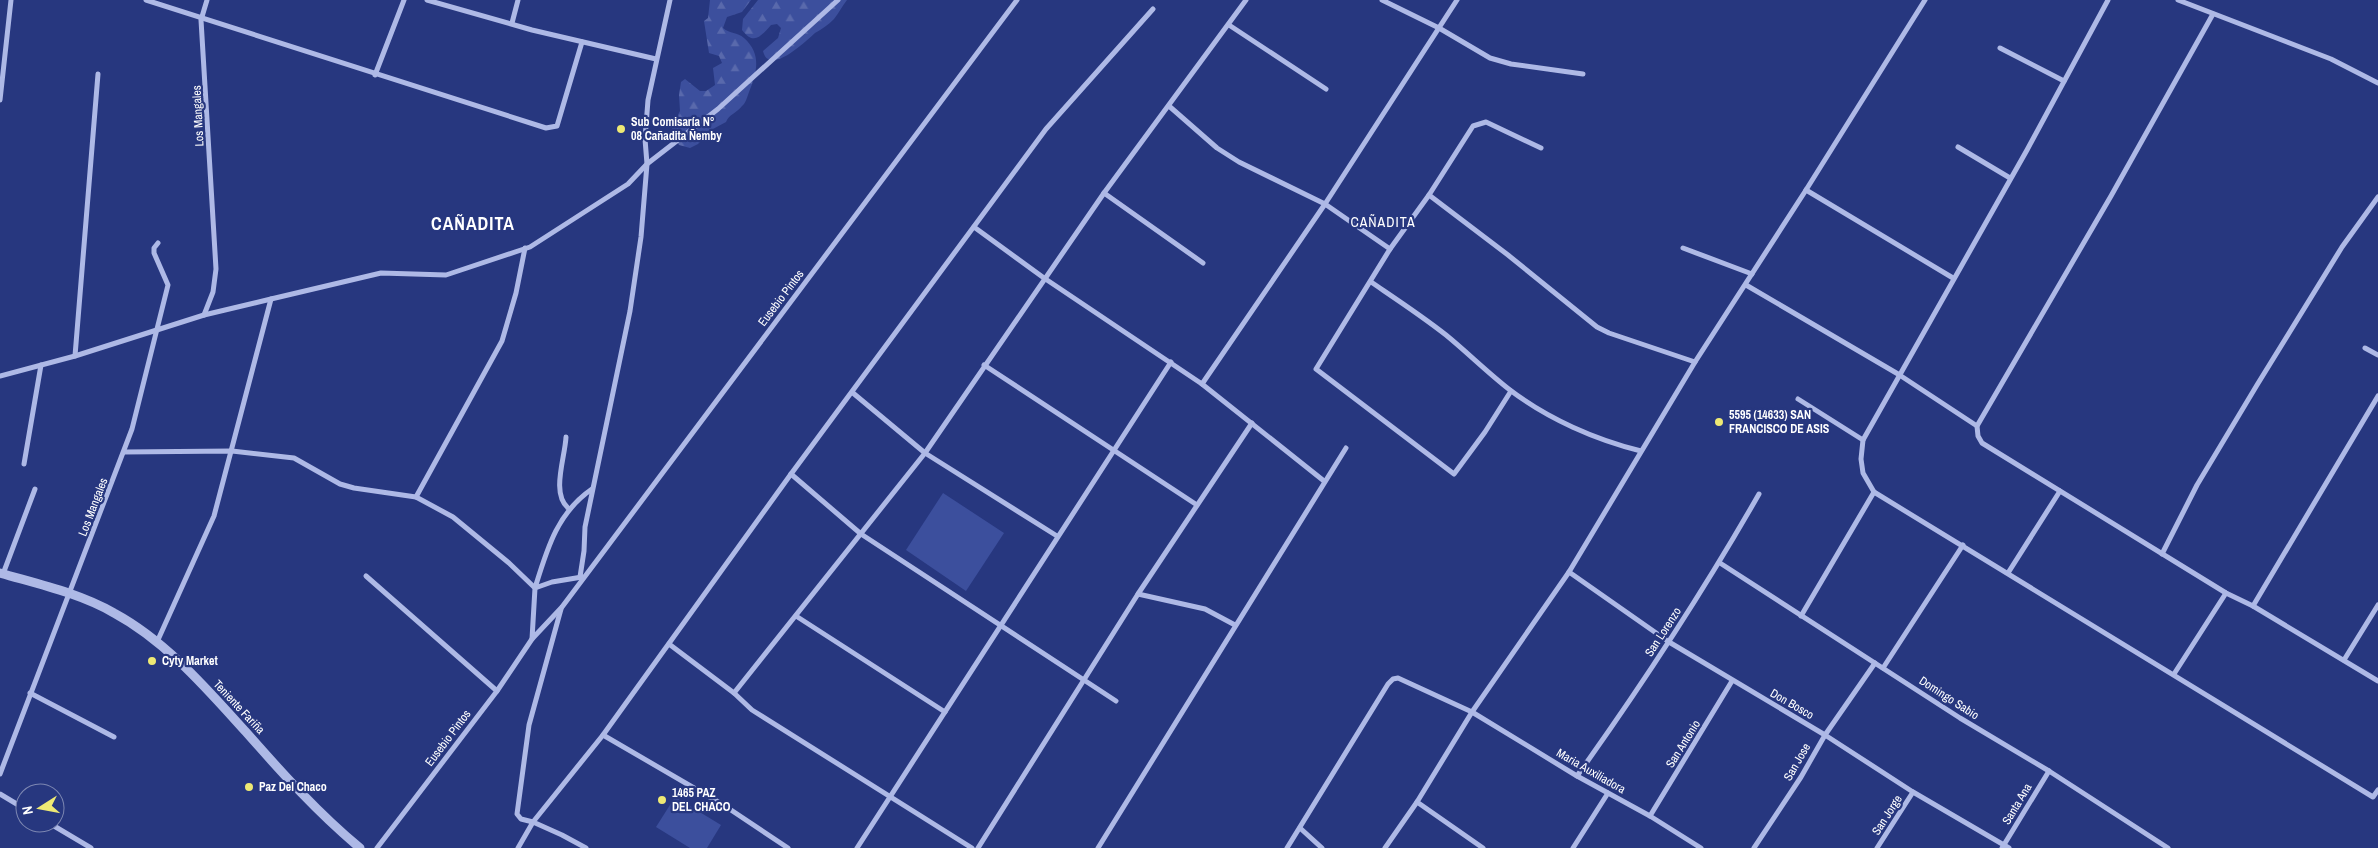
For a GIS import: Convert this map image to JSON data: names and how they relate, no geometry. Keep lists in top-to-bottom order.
{
  "streets": {
    "street": [
      "Los Mangales",
      "Eusebio Pintos",
      "San Lorenzo",
      "Domingo Sabio",
      "Don Bosco",
      "Teniente Fariña",
      "San Antonio",
      "San Jose",
      "Maria Auxiliadora",
      "Santa Ana",
      "San Jorge"
    ]
  },
  "crossings": [
    ["Los Mangales", "Teniente Fariña"],
    ["San Lorenzo", "Domingo Sabio"],
    ["San Lorenzo", "Don Bosco"],
    ["San Lorenzo", "Maria Auxiliadora"],
    ["Domingo Sabio", "San Jose"],
    ["Domingo Sabio", "Santa Ana"],
    ["Don Bosco", "San Antonio"],
    ["Don Bosco", "San Jose"],
    ["Don Bosco", "Santa Ana"],
    ["Don Bosco", "San Jorge"],
    ["San Antonio", "Maria Auxiliadora"]
  ],
  "districts": ["CAÑADITA", "CAÑADITA"],
  "places": [
    "Sub Comisaría N° 08 Cañadita Ñemby",
    "5595 (14633) SAN FRANCISCO DE ASIS",
    "Cyty Market",
    "Paz Del Chaco",
    "1465 PAZ DEL CHACO"
  ],
  "north": "left"
}
